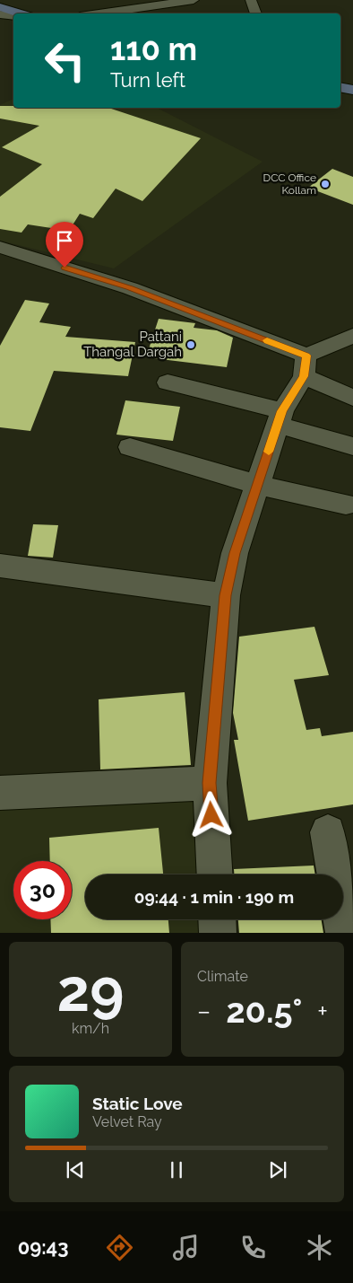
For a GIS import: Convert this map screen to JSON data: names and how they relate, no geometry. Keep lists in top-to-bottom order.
{
  "places": ["DCC Office Kollam", "Pattani Thangal Dargah"],
  "page": {
    "turn": ["110 m", "Turn left"],
    "limit": "30",
    "trip": "09:44 · 1 min · 190 m",
    "tile": [
      ["29", "km/h"],
      "Climate"
    ],
    "heat": ["−", "20.5°", "+"],
    "song": ["Static Love", "Velvet Ray"],
    "tabs": "09:43"
  }
}
